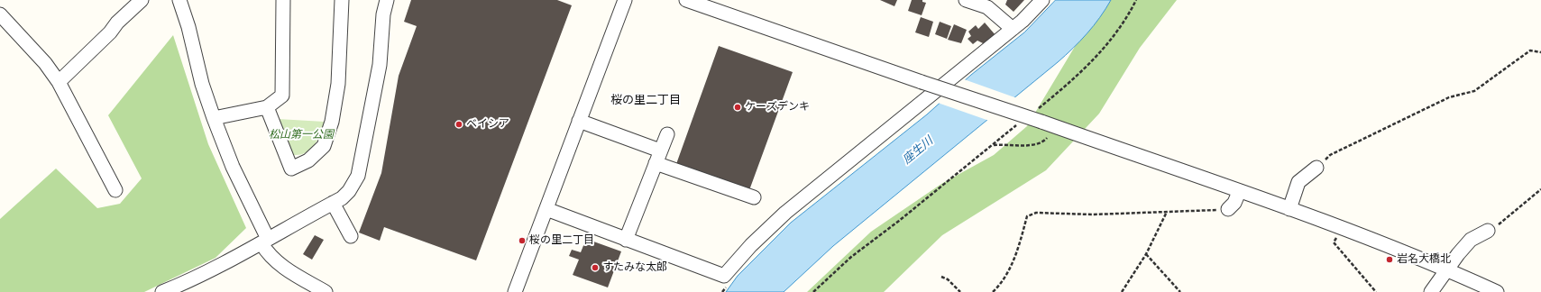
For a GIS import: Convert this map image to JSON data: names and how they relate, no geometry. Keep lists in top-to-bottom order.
{
  "districts": ["桜の里二丁目"],
  "water": ["座生川"],
  "parks": ["松山第一公園"],
  "places": [
    "ケーズデンキ",
    "ベイシア",
    "桜の里二丁目",
    "岩名大橋北",
    "すたみな太郎"
  ]
}
